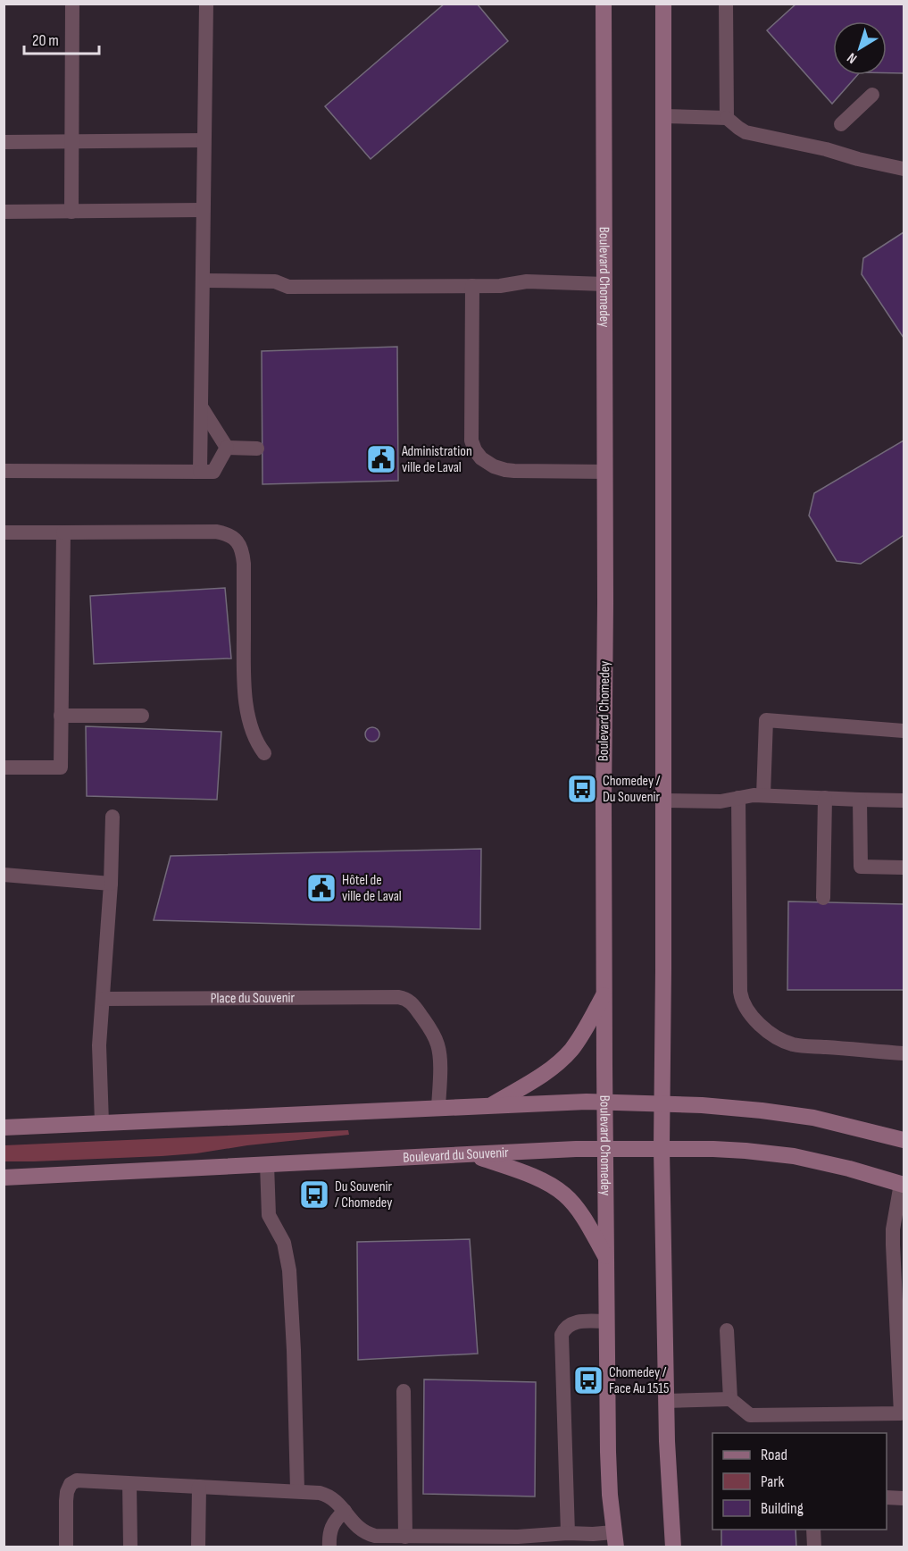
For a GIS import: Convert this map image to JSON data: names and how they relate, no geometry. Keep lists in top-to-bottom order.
{
  "streets": {
    "street": ["Boulevard Chomedey", "Boulevard du Souvenir"],
    "lane": ["Place du Souvenir"]
  },
  "crossings": [
    ["Boulevard Chomedey", "Boulevard du Souvenir"]
  ],
  "places": {
    "public building": ["Administration ville de Laval", "Hôtel de ville de Laval"],
    "bus stop": ["Chomedey / Du Souvenir", "Du Souvenir / Chomedey", "Chomedey / Face Au 1515"]
  },
  "legend": ["Road", "Park", "Building"],
  "scale_bar": "20 m",
  "north": "bottom left"
}
